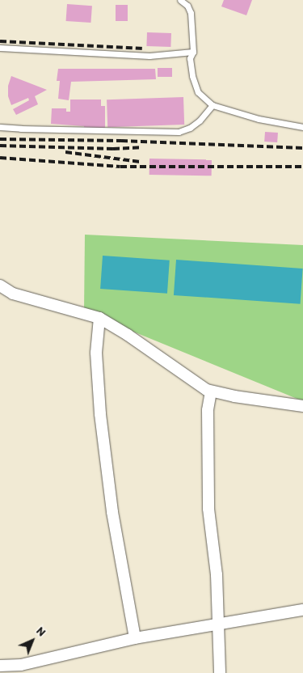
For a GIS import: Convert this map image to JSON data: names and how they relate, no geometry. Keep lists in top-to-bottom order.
{
  "north": "top right"
}
